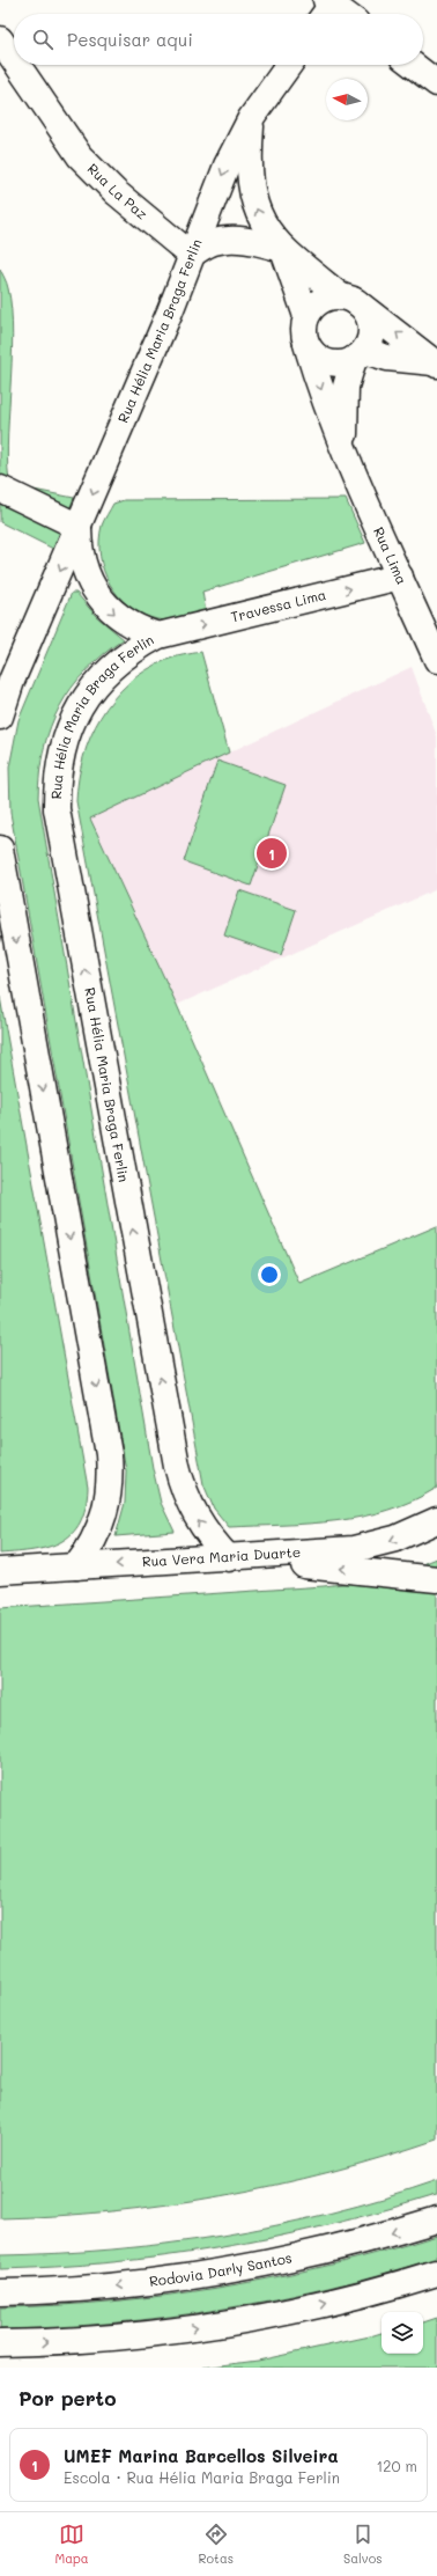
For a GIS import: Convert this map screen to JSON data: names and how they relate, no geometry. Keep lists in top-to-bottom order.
{
  "streets": {
    "street": [
      "Rua La Paz",
      "Rua Hélia Maria Braga Ferlin",
      "Rua Lima",
      "Travessa Lima",
      "Rua Vera Maria Duarte",
      "Rodovia Darly Santos"
    ]
  },
  "crossings": [
    ["Rua La Paz", "Rua Hélia Maria Braga Ferlin"],
    ["Rua Hélia Maria Braga Ferlin", "Travessa Lima"],
    ["Rua Hélia Maria Braga Ferlin", "Rua Vera Maria Duarte"],
    ["Rua Lima", "Travessa Lima"]
  ],
  "one_way": ["Travessa Lima"],
  "north": "left",
  "page": {
    "search": "Pesquisar aqui",
    "pins": "1",
    "heading": "Por perto",
    "list": [
      {
        "mark": "1",
        "name": "UMEF Marina Barcellos Silveira",
        "note": "Escola · Rua Hélia Maria Braga Ferlin",
        "value": "120 m"
      }
    ],
    "nav": ["Mapa", "Rotas", "Salvos"]
  }
}
